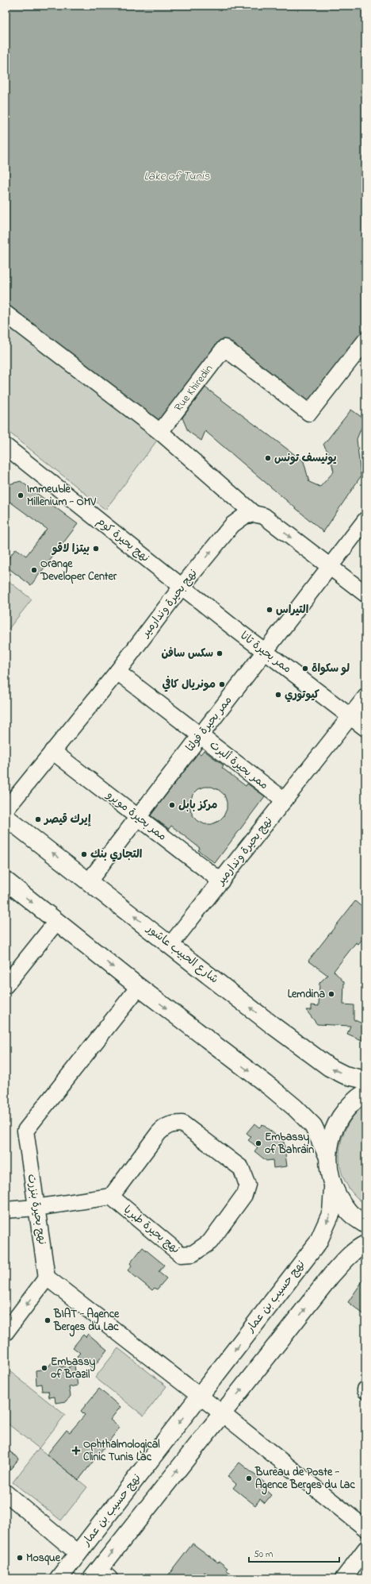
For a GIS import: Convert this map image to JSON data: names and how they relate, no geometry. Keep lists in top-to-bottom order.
{
  "streets": {
    "main road": ["شارع الحبيب عاشور", "نهج حسيب بن عمار"],
    "street": [
      "Rue Khiredin",
      "نهج بحيرة كوم",
      "نهج بحيرة وندارمير",
      "ممر بحيرة تانا",
      "ممر بحيرة فولتا",
      "ممر بحيرة ألبرت",
      "ممر بحيرة مويرو",
      "نهج بحيرة بنزرت",
      "نهج بحيرة طبريا"
    ]
  },
  "crossings": [
    ["نهج بحيرة كوم", "نهج بحيرة وندارمير"],
    ["نهج بحيرة كوم", "ممر بحيرة تانا"],
    ["نهج بحيرة وندارمير", "ممر بحيرة تانا"],
    ["نهج بحيرة وندارمير", "ممر بحيرة ألبرت"],
    ["نهج بحيرة وندارمير", "ممر بحيرة مويرو"],
    ["نهج بحيرة وندارمير", "شارع الحبيب عاشور"],
    ["ممر بحيرة تانا", "ممر بحيرة فولتا"],
    ["ممر بحيرة فولتا", "ممر بحيرة ألبرت"],
    ["ممر بحيرة فولتا", "ممر بحيرة مويرو"],
    ["ممر بحيرة فولتا", "شارع الحبيب عاشور"]
  ],
  "water": ["Lake of Tunis"],
  "places": {
    "other": [
      "يونيسف تونس",
      "Immeuble Millenium - OMV",
      "بيتزا لاقو",
      "Orange Developer Center",
      "التيراس",
      "سكس سافن",
      "لو سكواة",
      "مونريال كافي",
      "كيوتوري",
      "مركز بابل",
      "إيرك قيصر",
      "التجاري بنك",
      "Lemdina",
      "Embassy of Bahrain",
      "BIAT - Agence Berges du Lac",
      "Embassy of Brazil",
      "Bureau de Poste - Agence Berges du Lac",
      "Mosque"
    ],
    "health": ["Ophthalmological Clinic Tunis Lac"]
  },
  "scale_bar": "50 m"
}
